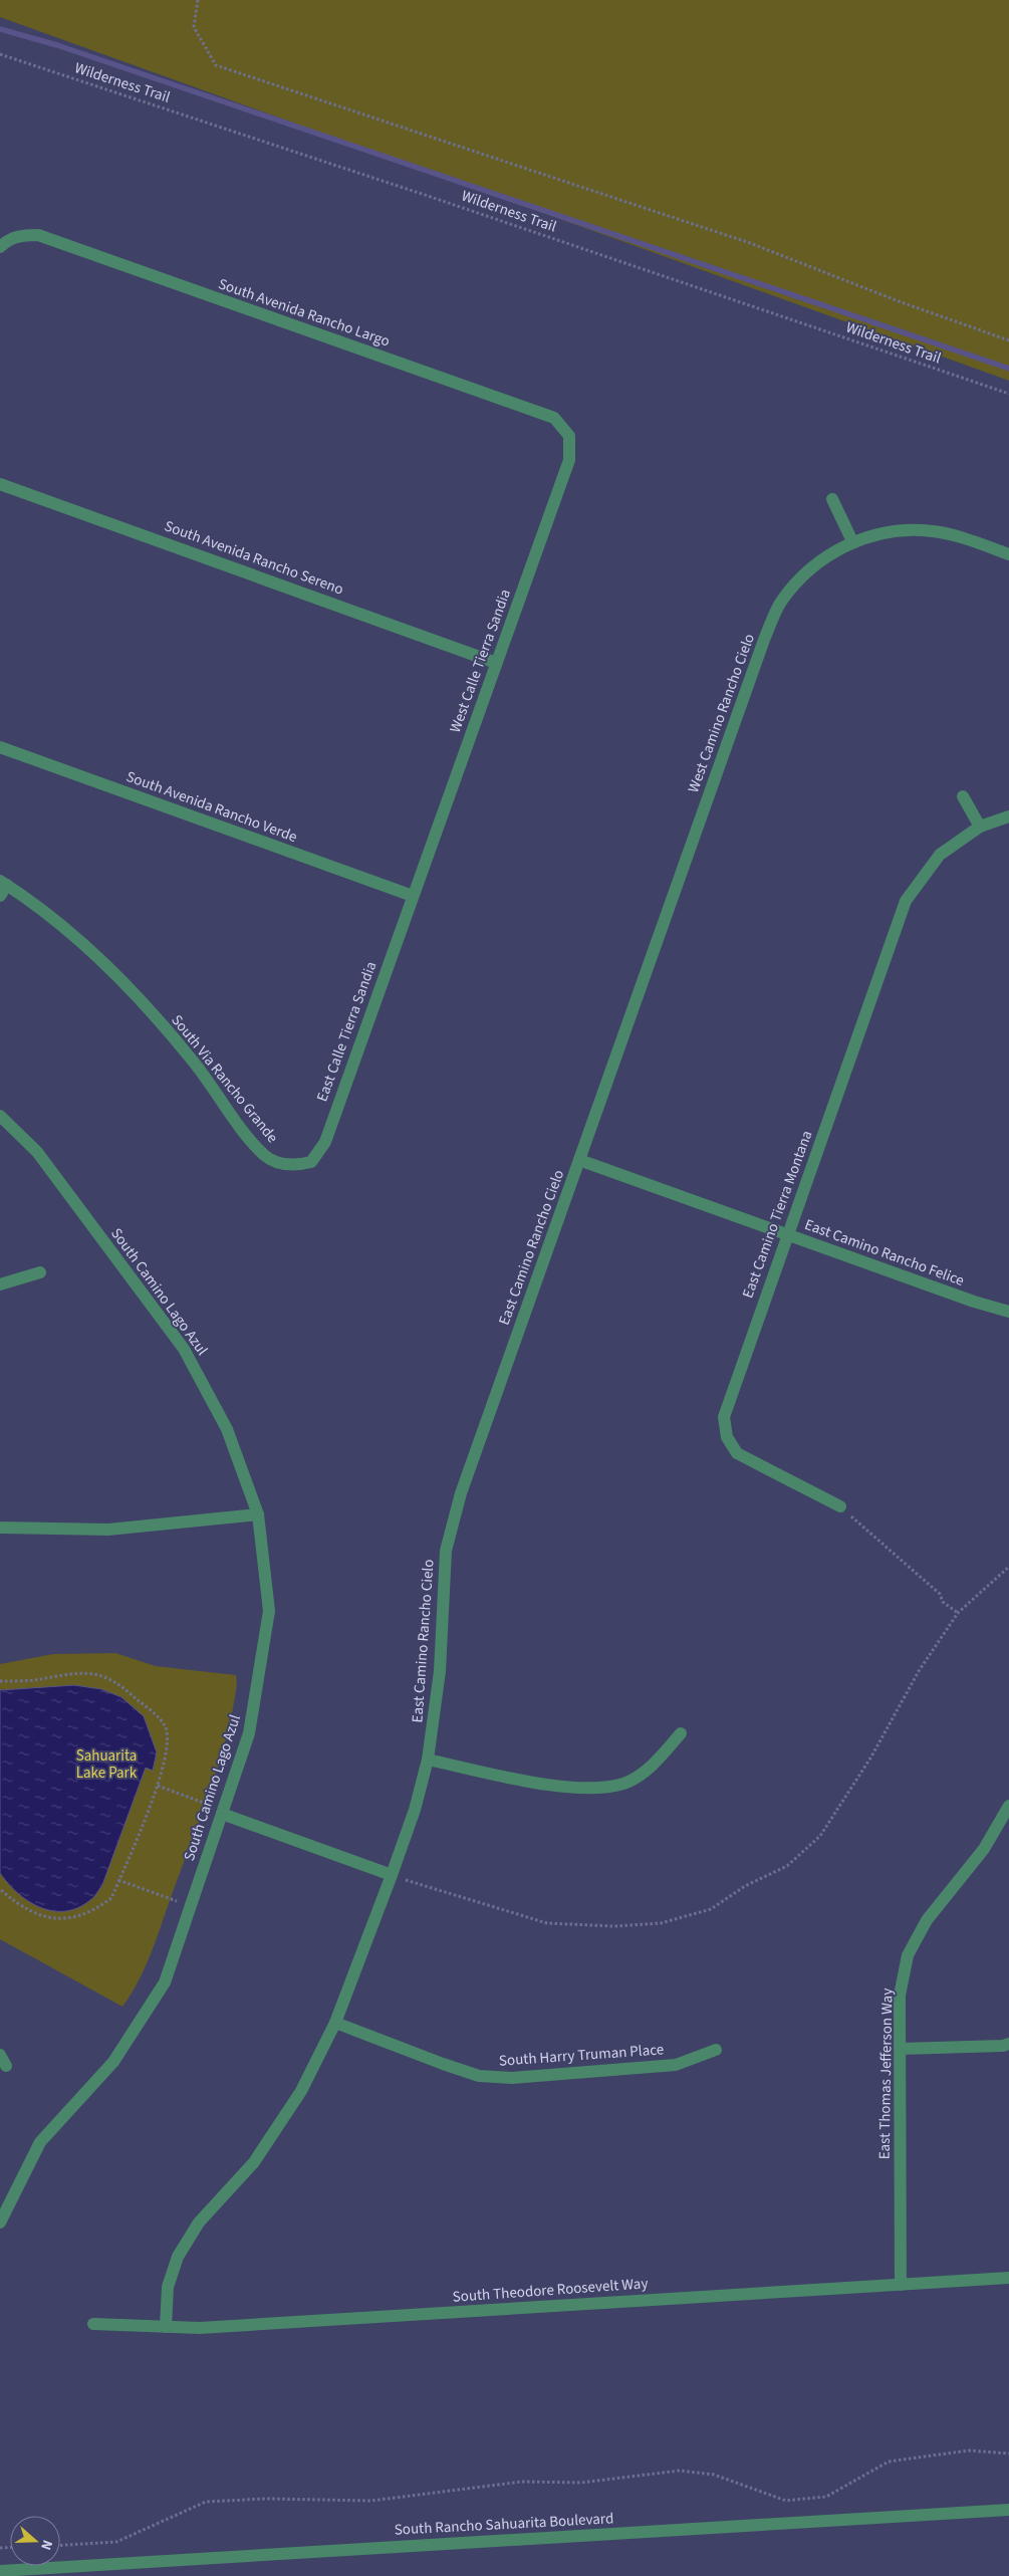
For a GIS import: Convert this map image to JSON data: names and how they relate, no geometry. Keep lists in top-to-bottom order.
{
  "streets": {
    "street": [
      "South Avenida Rancho Largo",
      "South Avenida Rancho Sereno",
      "West Calle Tierra Sandia",
      "West Camino Rancho Cielo",
      "South Avenida Rancho Verde",
      "East Calle Tierra Sandia",
      "South Via Rancho Grande",
      "East Camino Tierra Montana",
      "East Camino Rancho Cielo",
      "East Camino Rancho Felice",
      "South Camino Lago Azul",
      "South Harry Truman Place",
      "East Thomas Jefferson Way",
      "South Theodore Roosevelt Way",
      "South Rancho Sahuarita Boulevard"
    ],
    "path": ["Wilderness Trail"]
  },
  "crossings": [
    ["South Avenida Rancho Largo", "West Calle Tierra Sandia"],
    ["South Avenida Rancho Sereno", "West Calle Tierra Sandia"],
    ["West Calle Tierra Sandia", "South Avenida Rancho Verde"],
    ["West Calle Tierra Sandia", "East Calle Tierra Sandia"],
    ["West Camino Rancho Cielo", "East Camino Rancho Cielo"],
    ["South Avenida Rancho Verde", "East Calle Tierra Sandia"],
    ["East Calle Tierra Sandia", "South Via Rancho Grande"],
    ["East Camino Tierra Montana", "East Camino Rancho Felice"],
    ["East Camino Rancho Cielo", "East Camino Rancho Felice"],
    ["East Camino Rancho Cielo", "South Harry Truman Place"],
    ["East Camino Rancho Cielo", "South Theodore Roosevelt Way"],
    ["East Thomas Jefferson Way", "South Theodore Roosevelt Way"]
  ],
  "parks": ["Sahuarita Lake Park"],
  "north": "right"
}
